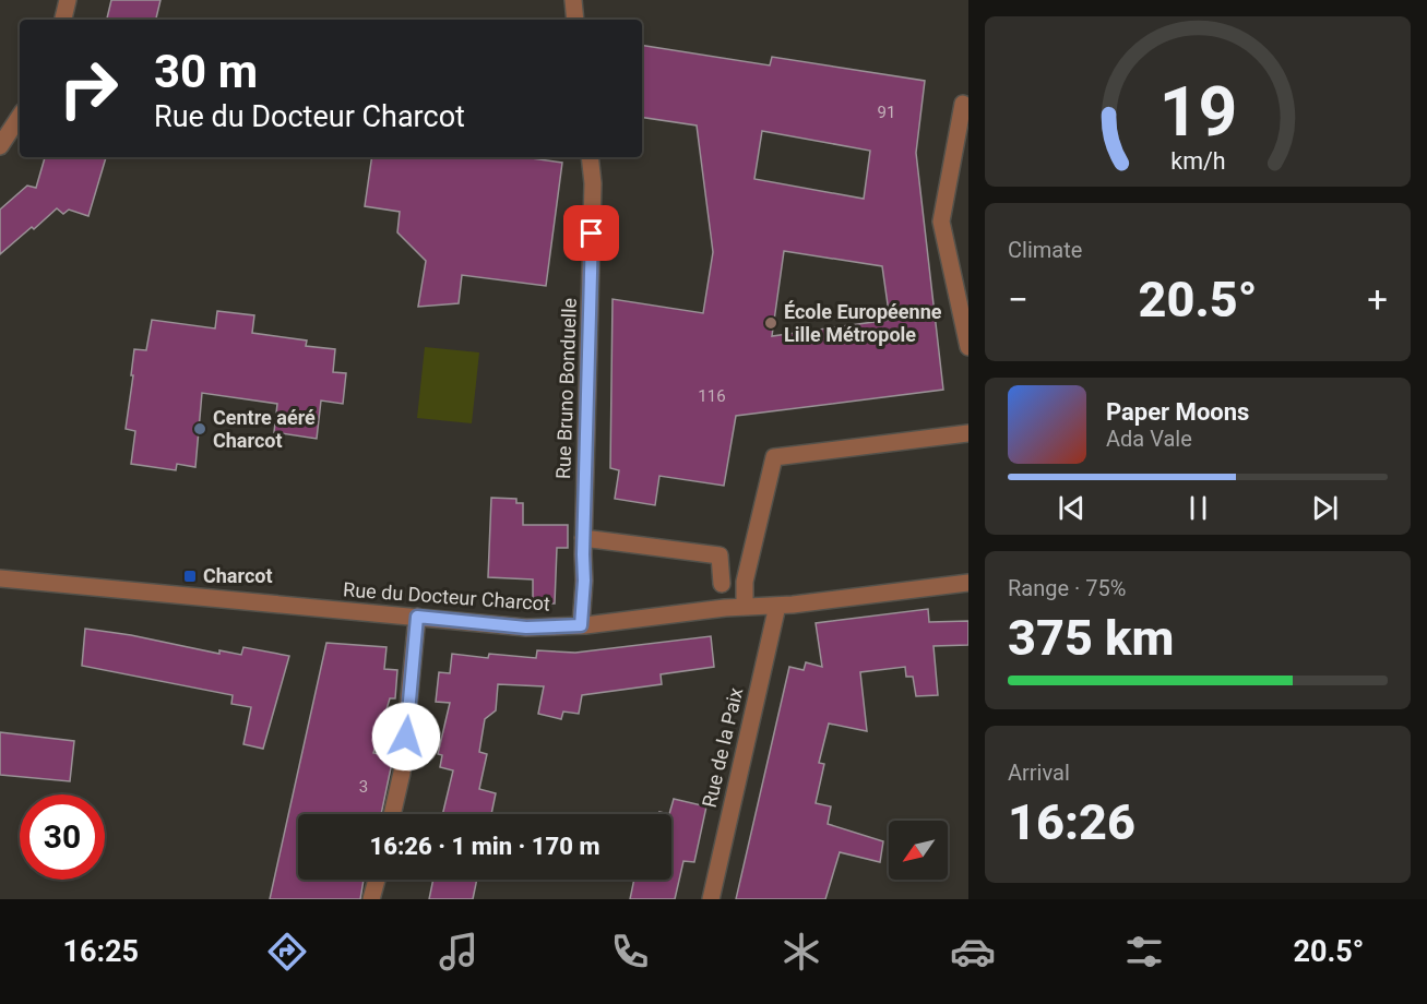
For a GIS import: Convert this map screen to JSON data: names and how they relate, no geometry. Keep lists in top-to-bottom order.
{
  "streets": {
    "street": ["Rue Bruno Bonduelle", "Rue du Docteur Charcot", "Rue de la Paix"]
  },
  "crossings": [
    ["Rue Bruno Bonduelle", "Rue du Docteur Charcot"],
    ["Rue du Docteur Charcot", "Rue de la Paix"]
  ],
  "places": {
    "other": ["École Européenne Lille Métropole", "Centre aéré Charcot"],
    "transit": ["Charcot"]
  },
  "house_numbers": ["91", "116", "3"],
  "north": "bottom left",
  "page": {
    "turn": ["30 m", "Rue du Docteur Charcot"],
    "tile": [
      "Climate",
      ["Range · 75%", "375 km"],
      ["Arrival", "16:26"]
    ],
    "heat": ["−", "20.5°", "+"],
    "song": ["Paper Moons", "Ada Vale"],
    "limit": "30",
    "trip": "16:26 · 1 min · 170 m",
    "tabs": ["16:25", "20.5°"],
    "gauge": ["19", "km/h"]
  }
}
